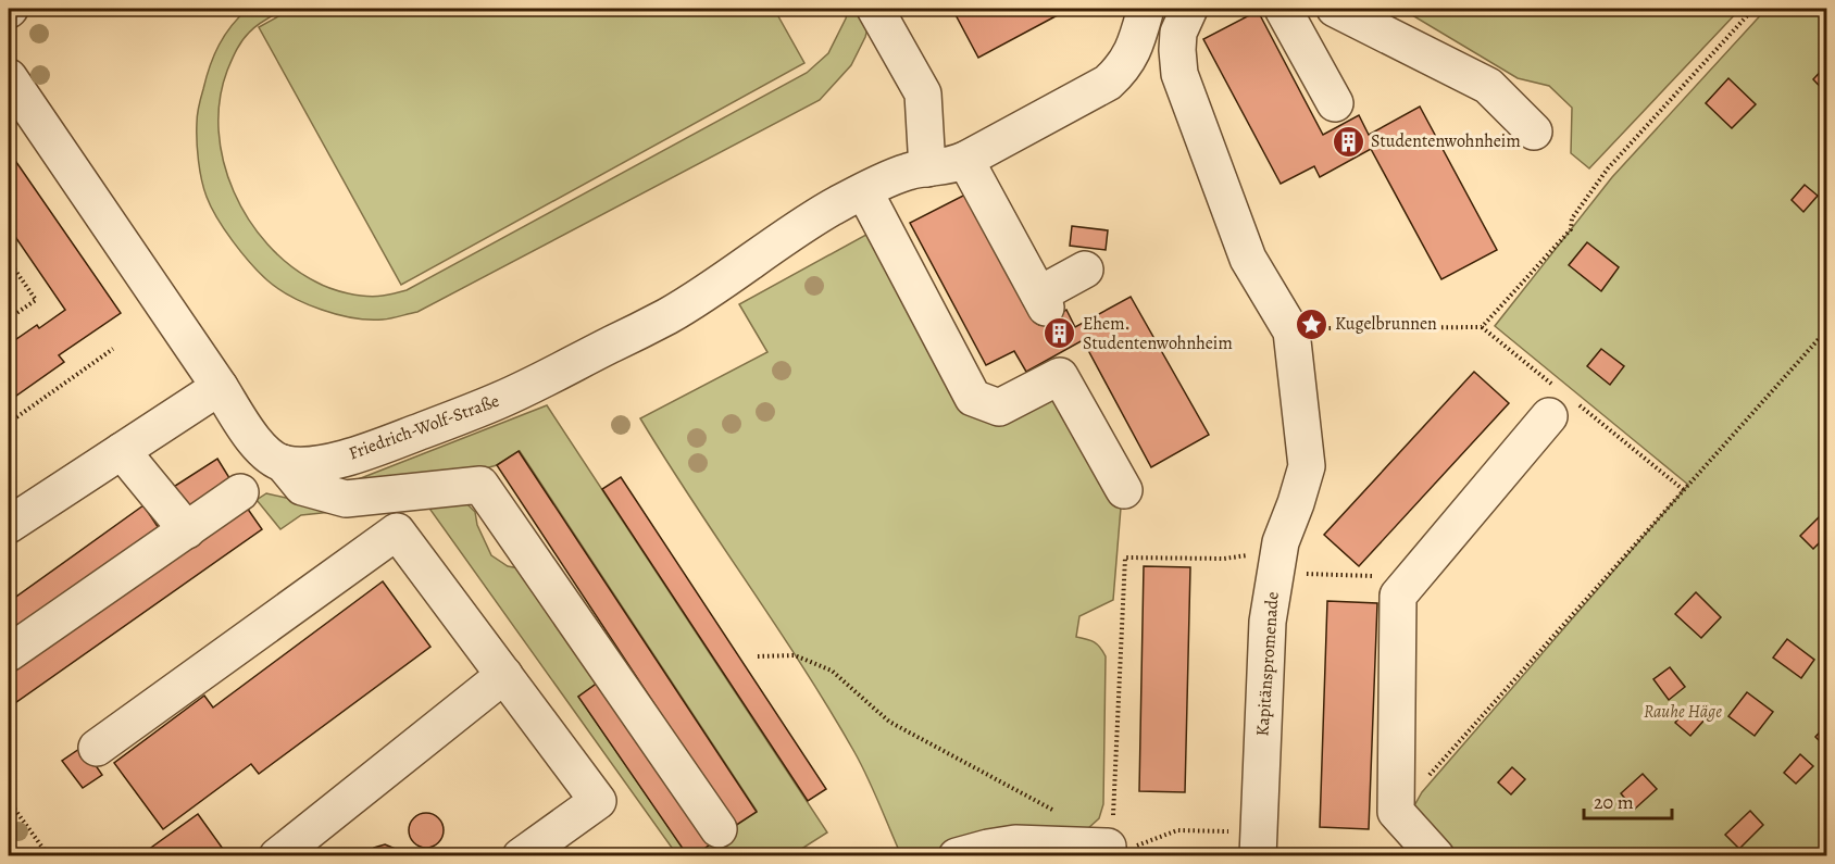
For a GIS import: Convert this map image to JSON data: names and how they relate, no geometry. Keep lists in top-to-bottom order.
{
  "streets": {
    "street": ["Friedrich-Wolf-Straße", "Kapitänspromenade"]
  },
  "crossings": [
    ["Friedrich-Wolf-Straße", "Kapitänspromenade"]
  ],
  "parks": ["Rauhe Häge"],
  "places": {
    "building": ["Studentenwohnheim", "Ehem. Studentenwohnheim"],
    "place": ["Kugelbrunnen"]
  },
  "scale_bar": "20 m"
}
